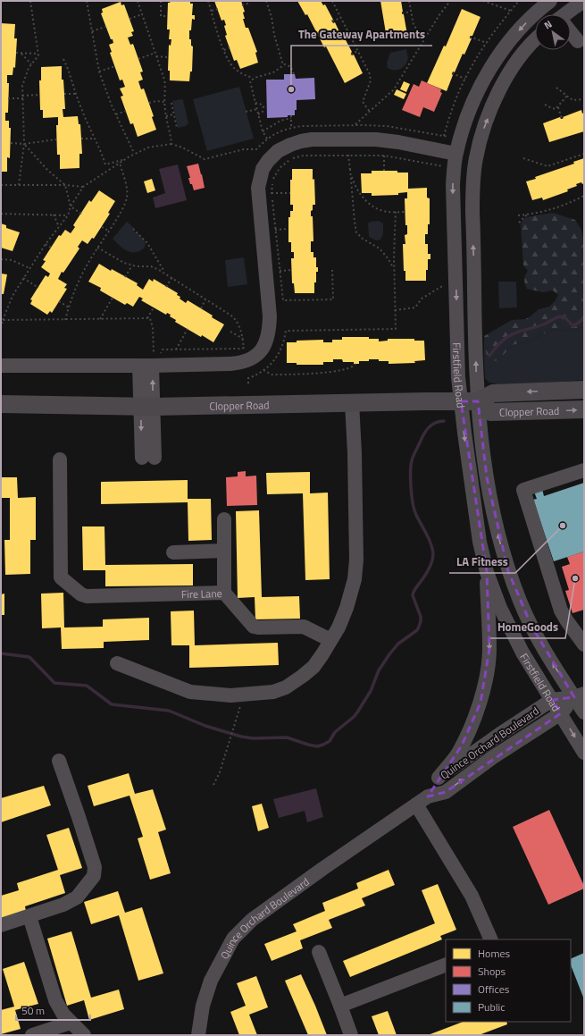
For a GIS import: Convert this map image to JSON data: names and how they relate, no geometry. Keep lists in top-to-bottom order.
{
  "streets": {
    "main road": ["Clopper Road"],
    "street": ["Firstfield Road", "Fire Lane", "Quince Orchard Boulevard"]
  },
  "crossings": [
    ["Firstfield Road", "Clopper Road"],
    ["Firstfield Road", "Quince Orchard Boulevard"]
  ],
  "places": ["The Gateway Apartments", "LA Fitness", "HomeGoods"],
  "legend": [
    "Homes",
    "Shops",
    "Offices",
    "Public"
  ],
  "scale_bar": "50 m",
  "north": "top left"
}
